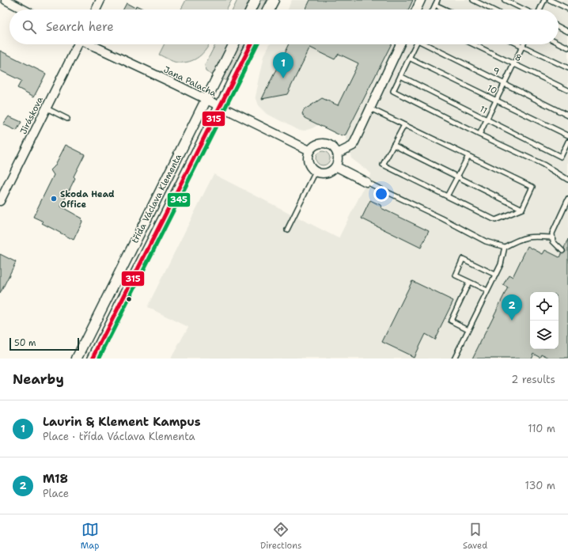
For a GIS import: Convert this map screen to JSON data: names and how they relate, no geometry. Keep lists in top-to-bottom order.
{
  "streets": {
    "street": ["Jana Palacha", "Jiráskova", "třída Václava Klementa"],
    "lane": [
      "8",
      "9",
      "10",
      "11"
    ]
  },
  "crossings": [
    ["Jana Palacha", "třída Václava Klementa"]
  ],
  "places": ["Skoda Head Office"],
  "lines": ["transit line 315", "transit line 345"],
  "scale_bar": "50 m",
  "page": {
    "search": "Search here",
    "pins": ["1", "2"],
    "scale": "50 m",
    "heading": ["Nearby", "2 results"],
    "list": [
      {
        "mark": "1",
        "name": "Laurin & Klement Kampus",
        "note": "Place · třída Václava Klementa",
        "value": "110 m"
      },
      {
        "mark": "2",
        "name": "M18",
        "note": "Place",
        "value": "130 m"
      }
    ],
    "nav": ["Map", "Directions", "Saved"]
  }
}
